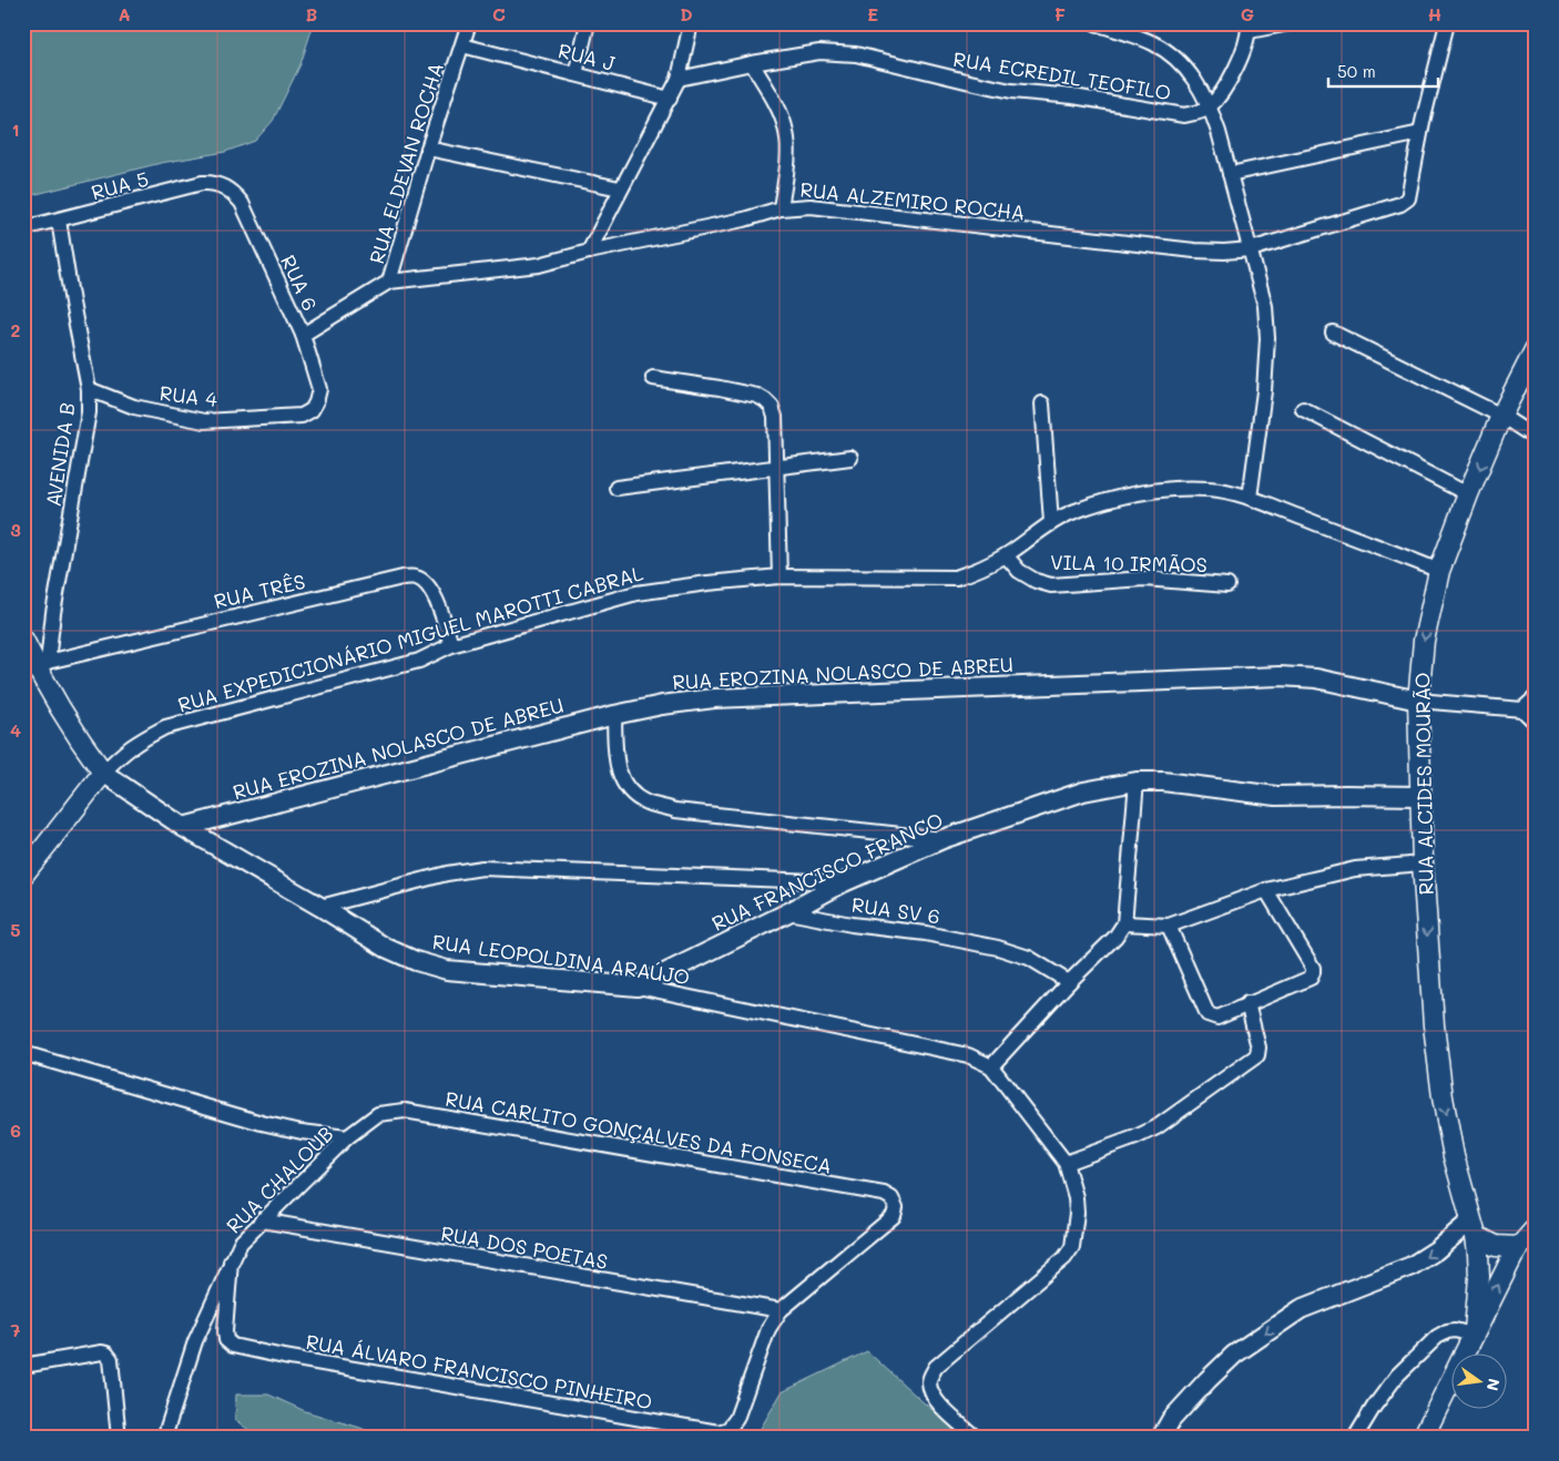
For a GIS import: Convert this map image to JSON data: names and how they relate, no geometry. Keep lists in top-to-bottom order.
{
  "streets": {
    "main road": ["RUA ALCIDES MOURÃO"],
    "street": [
      "RUA J",
      "RUA ECREDIL TEOFILO",
      "RUA ELDEVAN ROCHA",
      "RUA 5",
      "RUA ALZEMIRO ROCHA",
      "RUA 6",
      "RUA 4",
      "AVENIDA B",
      "VILA 10 IRMÃOS",
      "RUA TRÊS",
      "RUA EXPEDICIONÁRIO MIGUEL MAROTTI CABRAL",
      "RUA EROZINA NOLASCO DE ABREU",
      "RUA FRANCISCO FRANCO",
      "RUA SV 6",
      "RUA LEOPOLDINA ARAÚJO",
      "RUA CARLITO GONÇALVES DA FONSECA",
      "RUA CHALOUB",
      "RUA DOS POETAS",
      "RUA ÁLVARO FRANCISCO PINHEIRO"
    ]
  },
  "crossings": [
    ["RUA J", "RUA ELDEVAN ROCHA"],
    ["RUA ELDEVAN ROCHA", "RUA ALZEMIRO ROCHA"],
    ["RUA 5", "RUA 6"],
    ["RUA 5", "AVENIDA B"],
    ["RUA ALZEMIRO ROCHA", "RUA 6"],
    ["RUA 6", "RUA 4"],
    ["RUA 4", "AVENIDA B"],
    ["AVENIDA B", "RUA TRÊS"],
    ["VILA 10 IRMÃOS", "RUA EXPEDICIONÁRIO MIGUEL MAROTTI CABRAL"],
    ["RUA TRÊS", "RUA EXPEDICIONÁRIO MIGUEL MAROTTI CABRAL"],
    ["RUA EXPEDICIONÁRIO MIGUEL MAROTTI CABRAL", "RUA ALCIDES MOURÃO"],
    ["RUA EXPEDICIONÁRIO MIGUEL MAROTTI CABRAL", "RUA LEOPOLDINA ARAÚJO"],
    ["RUA EROZINA NOLASCO DE ABREU", "RUA ALCIDES MOURÃO"],
    ["RUA EROZINA NOLASCO DE ABREU", "RUA LEOPOLDINA ARAÚJO"],
    ["RUA ALCIDES MOURÃO", "RUA FRANCISCO FRANCO"],
    ["RUA FRANCISCO FRANCO", "RUA SV 6"],
    ["RUA FRANCISCO FRANCO", "RUA LEOPOLDINA ARAÚJO"],
    ["RUA CARLITO GONÇALVES DA FONSECA", "RUA CHALOUB"],
    ["RUA CARLITO GONÇALVES DA FONSECA", "RUA DOS POETAS"],
    ["RUA CARLITO GONÇALVES DA FONSECA", "RUA ÁLVARO FRANCISCO PINHEIRO"],
    ["RUA CHALOUB", "RUA DOS POETAS"],
    ["RUA CHALOUB", "RUA ÁLVARO FRANCISCO PINHEIRO"],
    ["RUA DOS POETAS", "RUA ÁLVARO FRANCISCO PINHEIRO"]
  ],
  "one_way": ["RUA ALCIDES MOURÃO"],
  "scale_bar": "50 m",
  "north": "right",
  "grid": {
    "columns": [
      "A",
      "B",
      "C",
      "D",
      "E",
      "F",
      "G",
      "H"
    ],
    "rows": [
      "1",
      "2",
      "3",
      "4",
      "5",
      "6",
      "7"
    ]
  }
}
